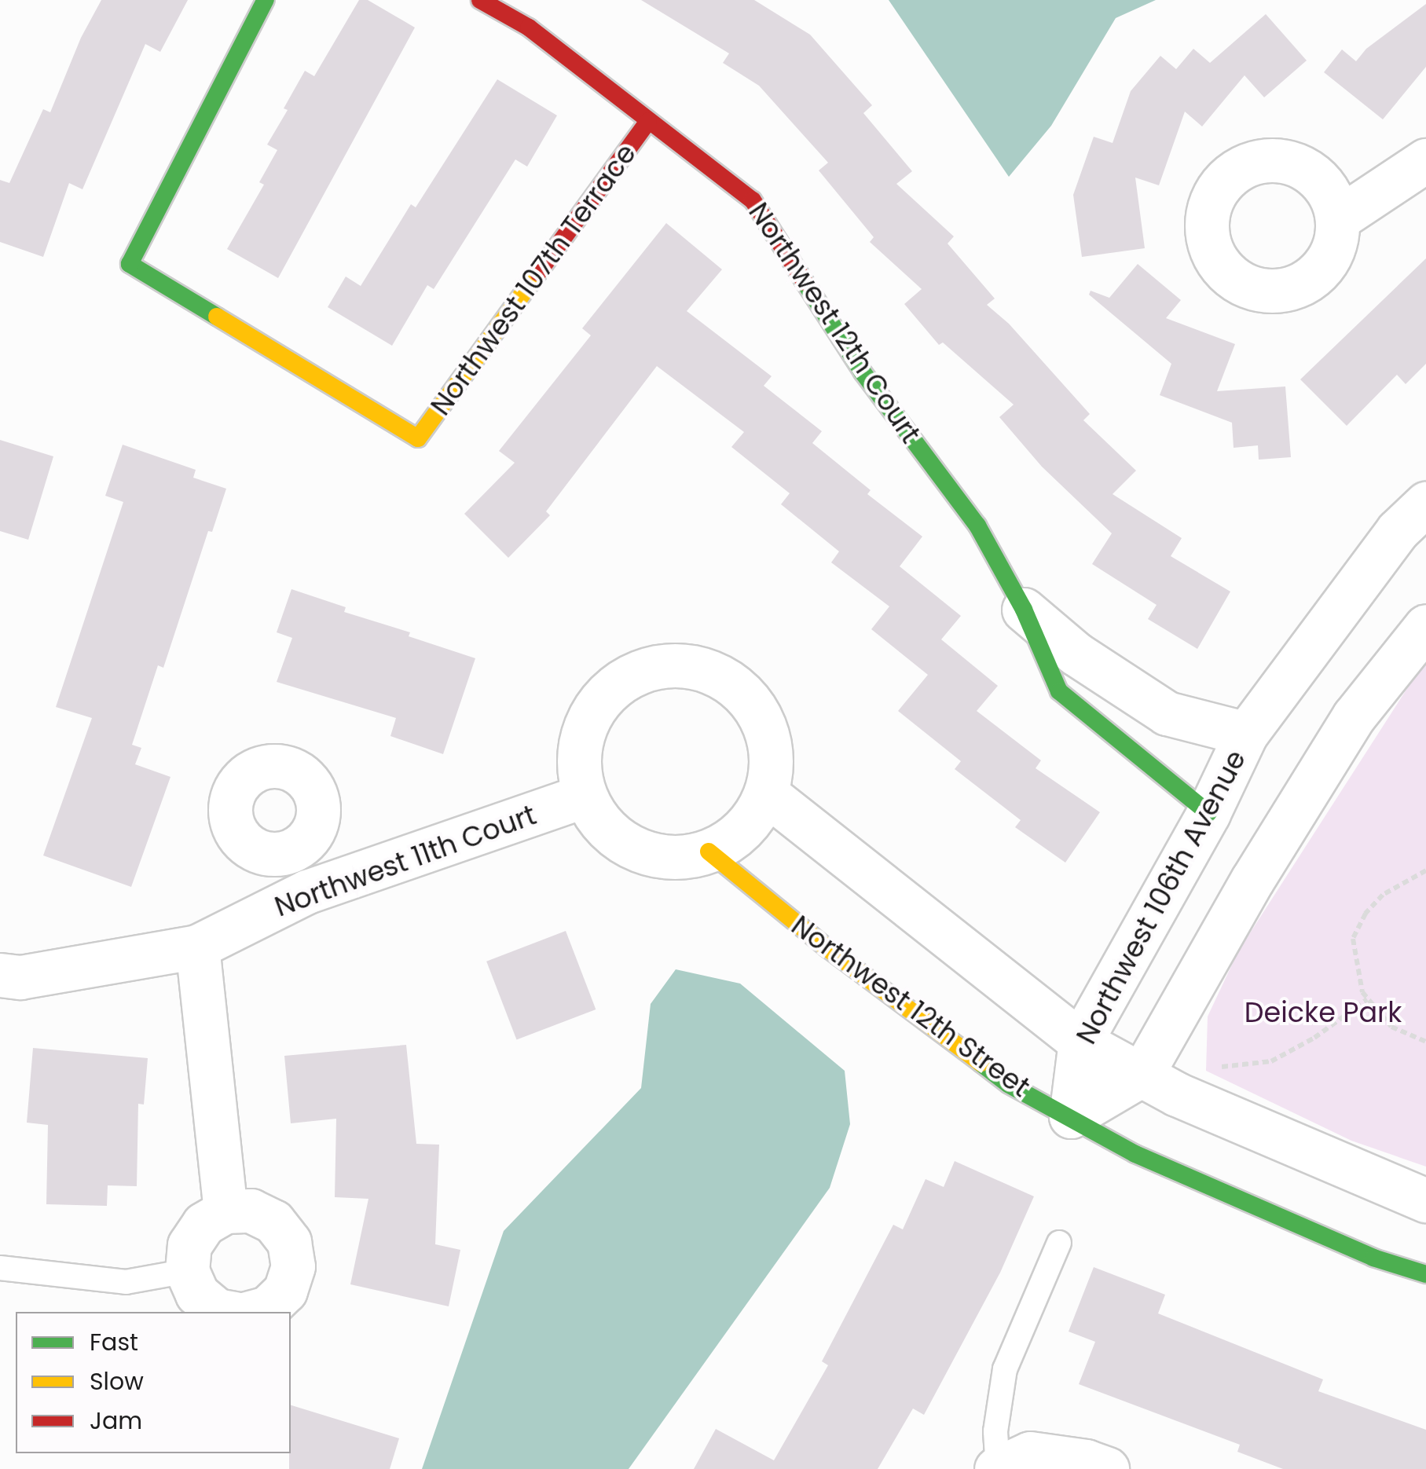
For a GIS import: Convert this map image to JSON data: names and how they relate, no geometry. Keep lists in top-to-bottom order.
{
  "streets": {
    "street": [
      "Northwest 107th Terrace",
      "Northwest 12th Court",
      "Northwest 11th Court",
      "Northwest 106th Avenue",
      "Northwest 12th Street"
    ]
  },
  "crossings": [
    ["Northwest 107th Terrace", "Northwest 12th Court"],
    ["Northwest 12th Court", "Northwest 106th Avenue"],
    ["Northwest 11th Court", "Northwest 12th Street"],
    ["Northwest 106th Avenue", "Northwest 12th Street"]
  ],
  "parks": ["Deicke Park"],
  "legend": ["Fast", "Slow", "Jam"]
}
